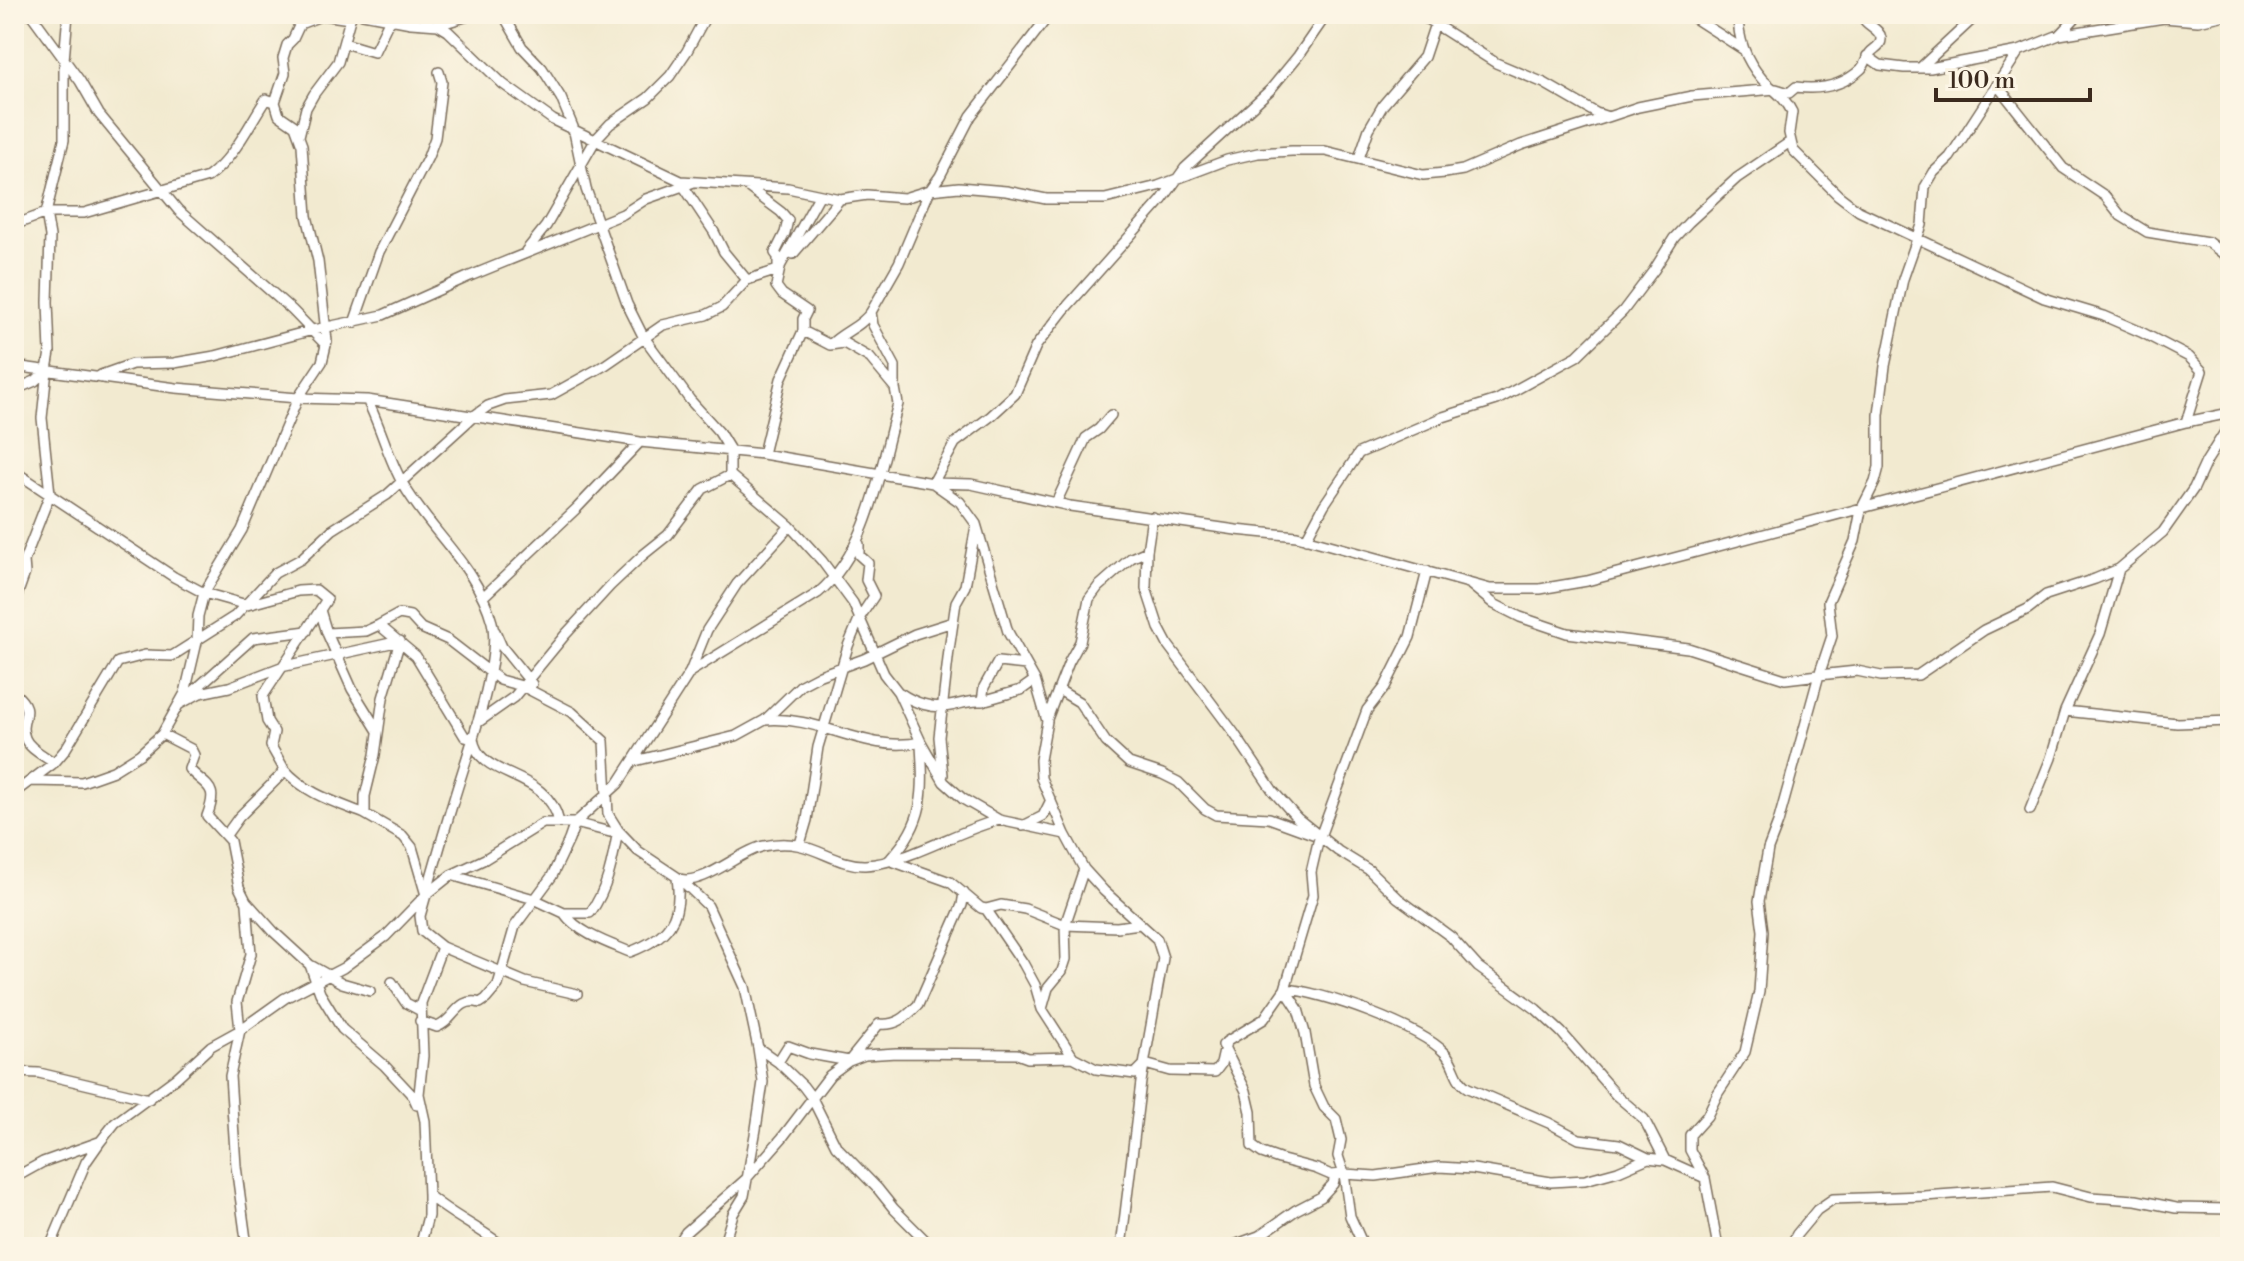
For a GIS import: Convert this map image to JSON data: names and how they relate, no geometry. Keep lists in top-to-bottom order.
{
  "scale_bar": "100 m"
}
